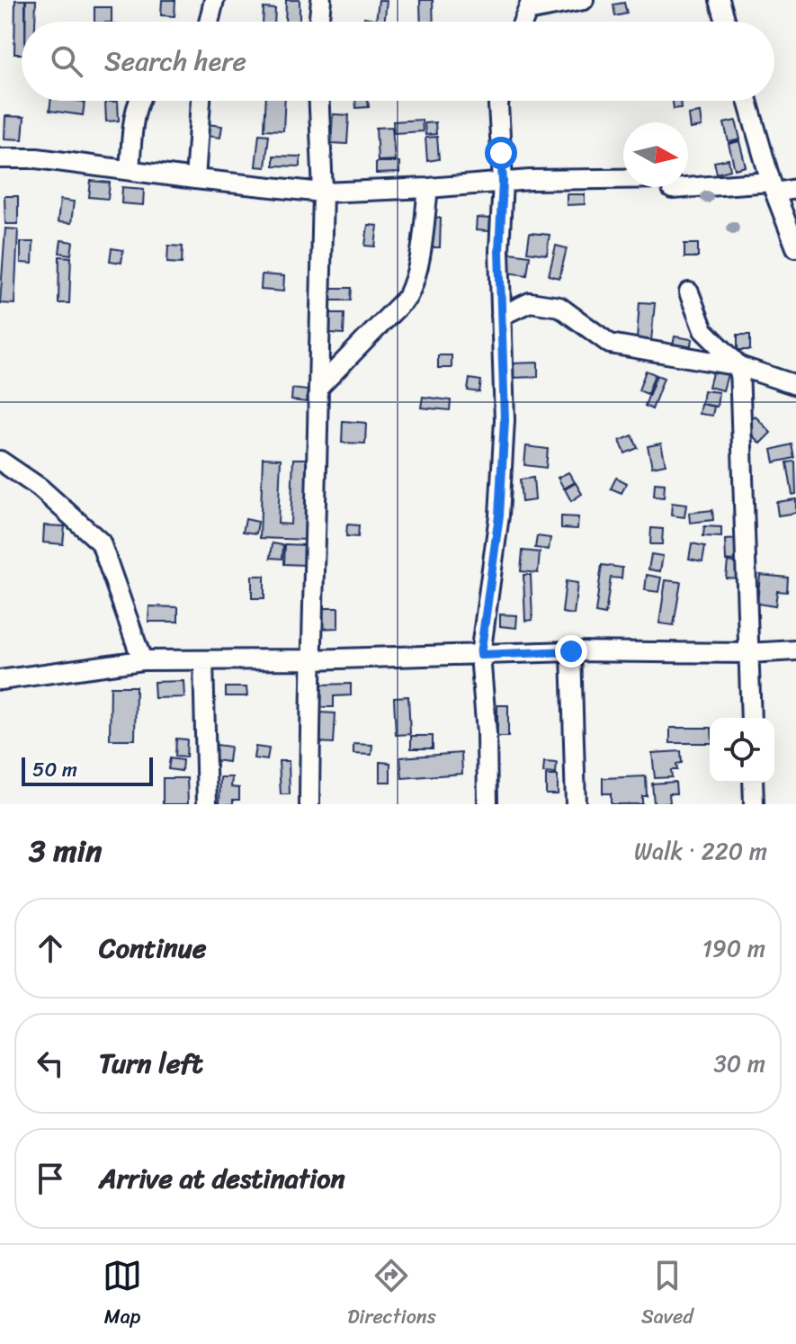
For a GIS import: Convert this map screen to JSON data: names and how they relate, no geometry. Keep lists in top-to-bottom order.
{
  "scale_bar": "50 m",
  "north": "right",
  "page": {
    "search": "Search here",
    "scale": "50 m",
    "heading": ["3 min", "Walk · 220 m"],
    "list": [
      ["Continue", "190 m"],
      ["Turn left", "30 m"],
      "Arrive at destination"
    ],
    "nav": ["Map", "Directions", "Saved"]
  }
}
